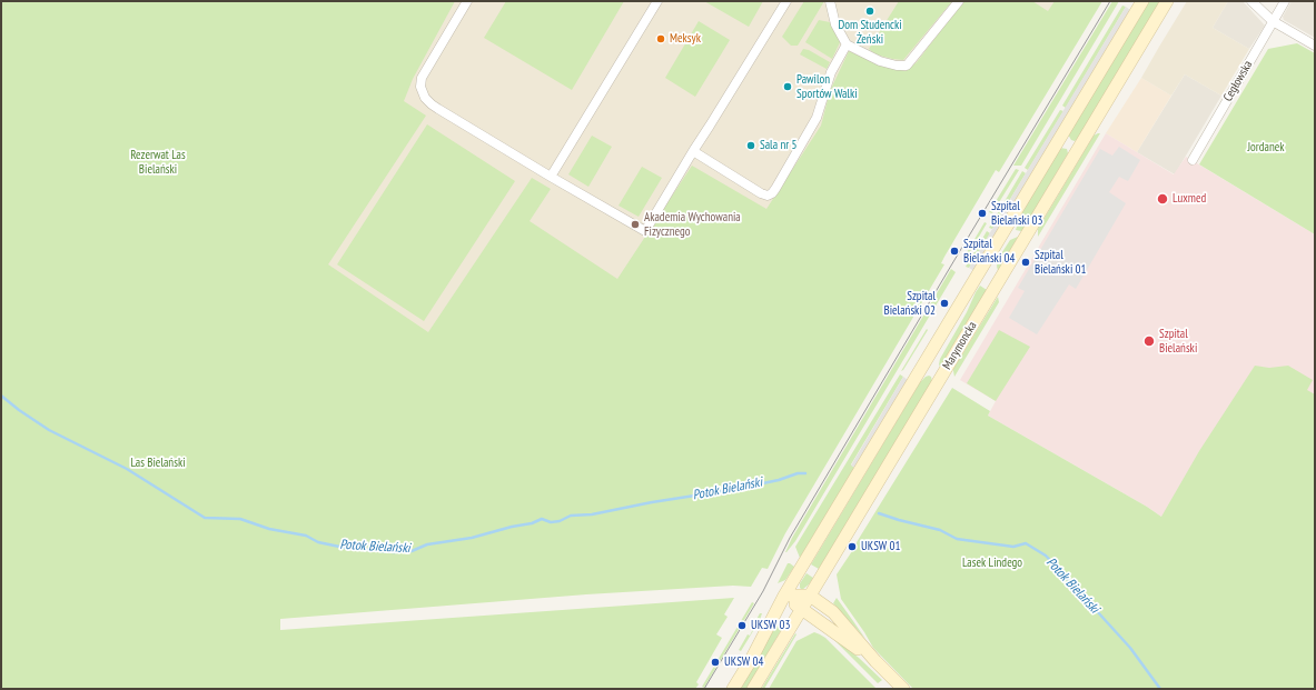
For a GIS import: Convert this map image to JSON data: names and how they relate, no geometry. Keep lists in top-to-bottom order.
{
  "streets": {
    "main road": ["Marymoncka"],
    "street": ["Cegłowska"]
  },
  "water": ["Potok Bielański"],
  "parks": [
    "Jordanek",
    "Rezerwat Las Bielański",
    "Las Bielański",
    "Lasek Lindego"
  ],
  "places": [
    "Dom Studencki Żeński",
    "Meksyk",
    "Pawilon Sportów Walki",
    "Sala nr 5",
    "Luxmed",
    "Szpital Bielański 03",
    "Akademia Wychowania Fizycznego",
    "Szpital Bielański 04",
    "Szpital Bielański 01",
    "Szpital Bielański 02",
    "Szpital Bielański",
    "UKSW 01",
    "UKSW 03",
    "UKSW 04"
  ]
}
